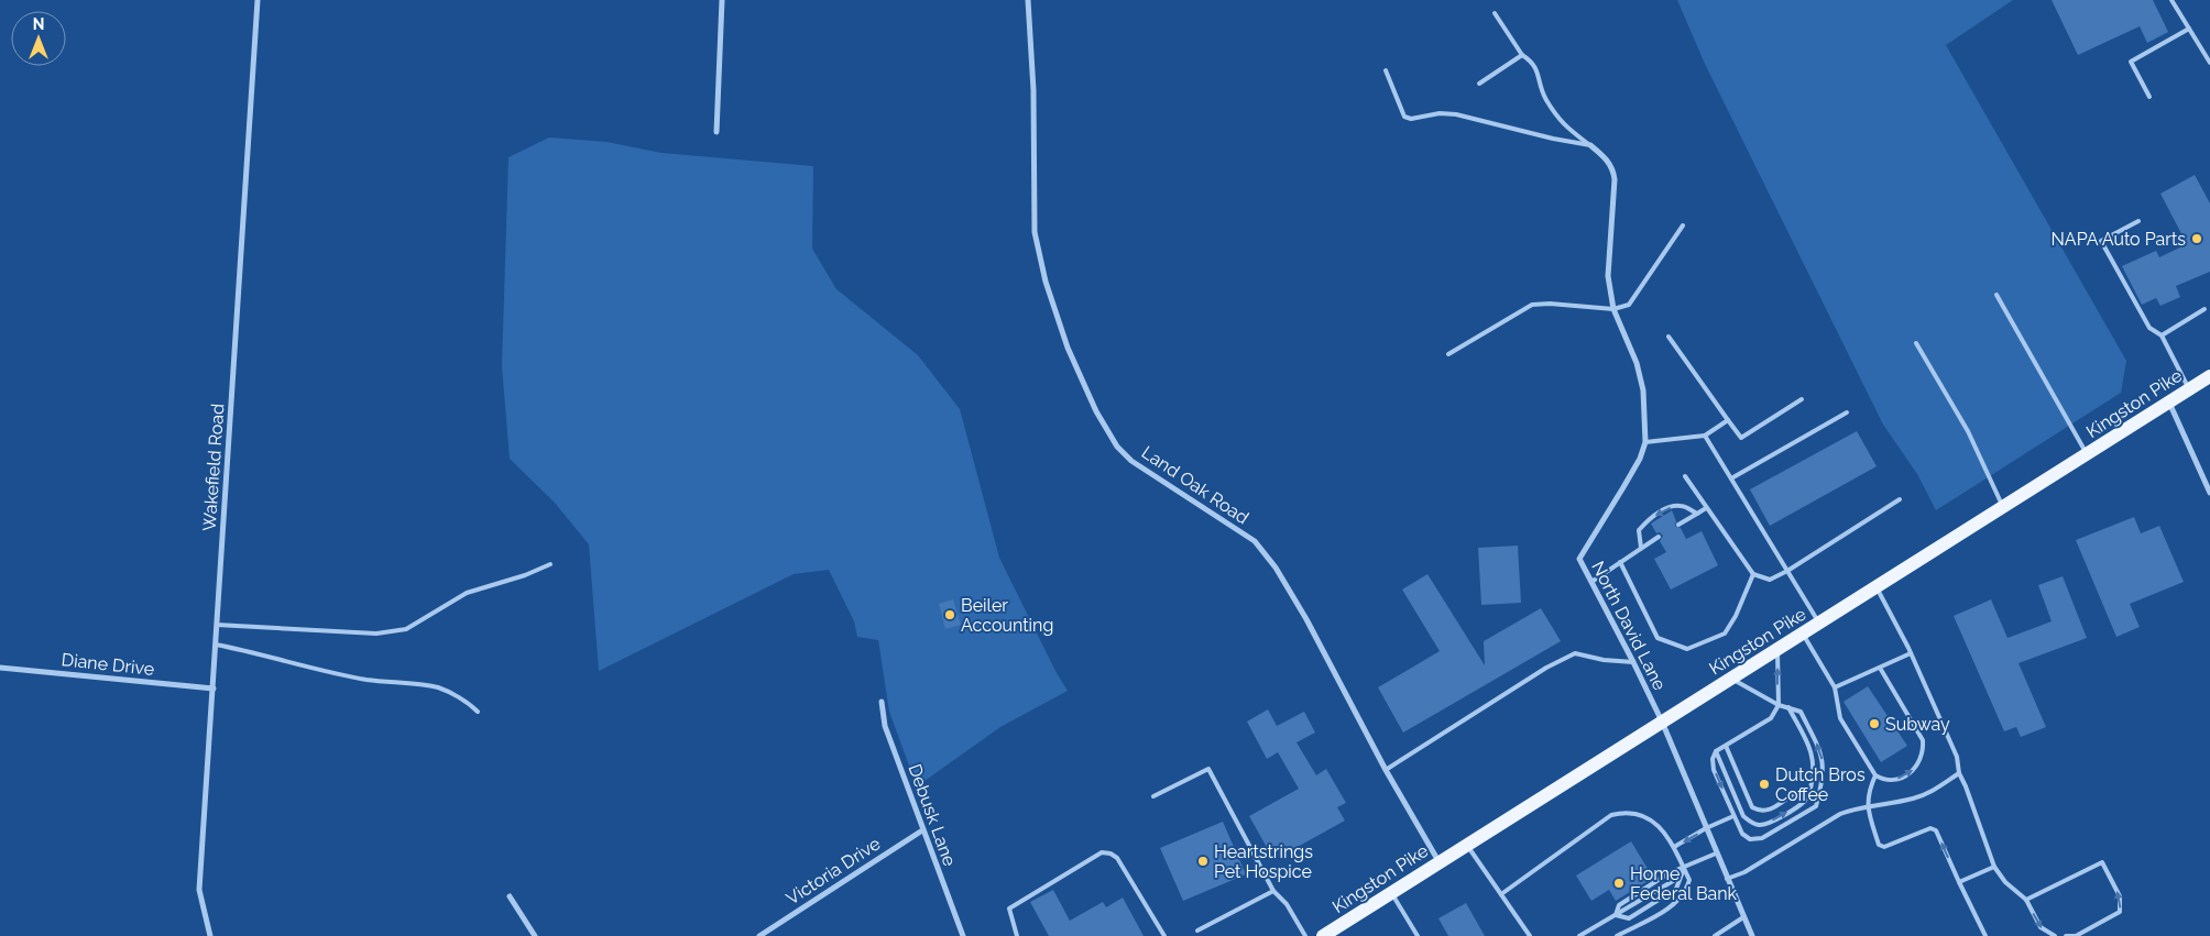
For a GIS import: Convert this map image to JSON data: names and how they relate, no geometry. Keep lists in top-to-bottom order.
{
  "streets": {
    "main road": ["Kingston Pike"],
    "street": [
      "Wakefield Road",
      "Land Oak Road",
      "North David Lane",
      "Diane Drive",
      "Debusk Lane",
      "Victoria Drive"
    ]
  },
  "crossings": [
    ["Kingston Pike", "Land Oak Road"],
    ["Kingston Pike", "North David Lane"],
    ["Wakefield Road", "Diane Drive"],
    ["Debusk Lane", "Victoria Drive"]
  ],
  "places": [
    "NAPA Auto Parts",
    "Beiler Accounting",
    "Subway",
    "Dutch Bros Coffee",
    "Heartstrings Pet Hospice",
    "Home Federal Bank"
  ],
  "north": "top"
}
